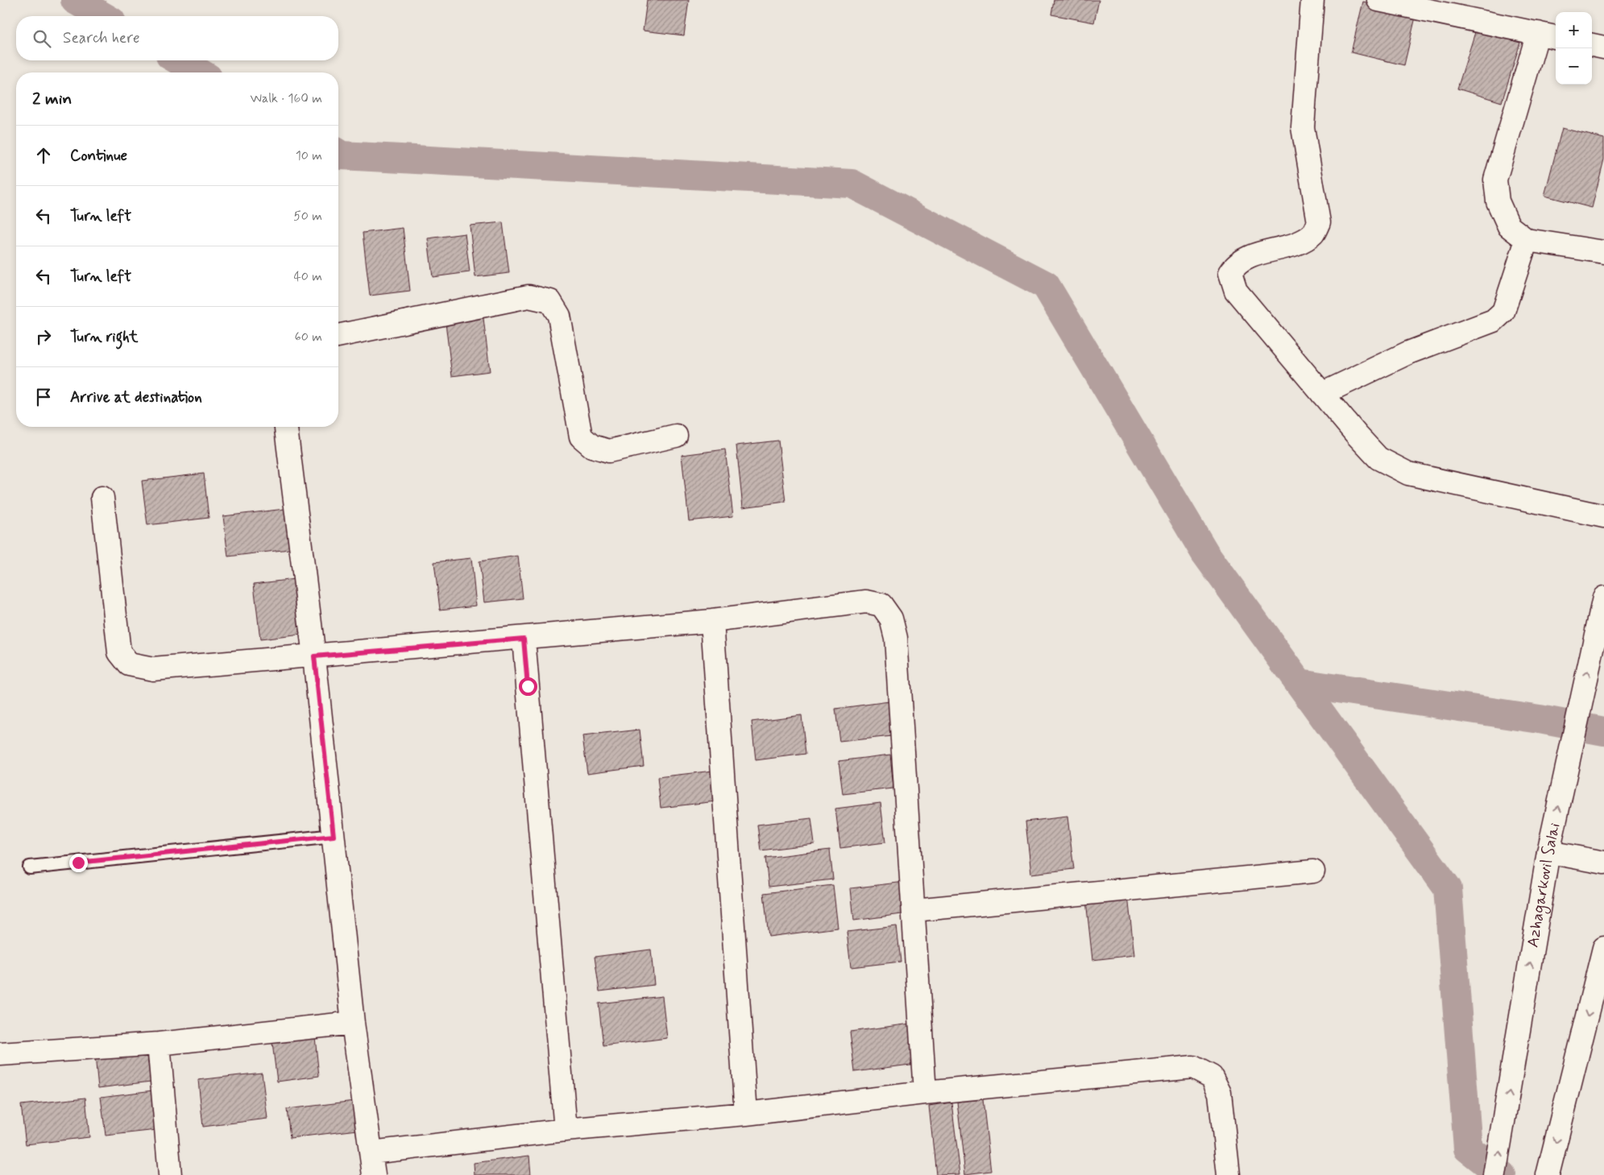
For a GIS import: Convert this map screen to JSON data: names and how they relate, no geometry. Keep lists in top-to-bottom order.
{
  "streets": {
    "street": ["Azhagarkovil Salai"]
  },
  "page": {
    "map_buttons": ["+", "−"],
    "search": "Search here",
    "heading": ["2 min", "Walk · 160 m"],
    "list": [
      ["Continue", "10 m"],
      ["Turn left", "50 m"],
      ["Turn left", "40 m"],
      ["Turn right", "60 m"],
      "Arrive at destination"
    ]
  }
}
